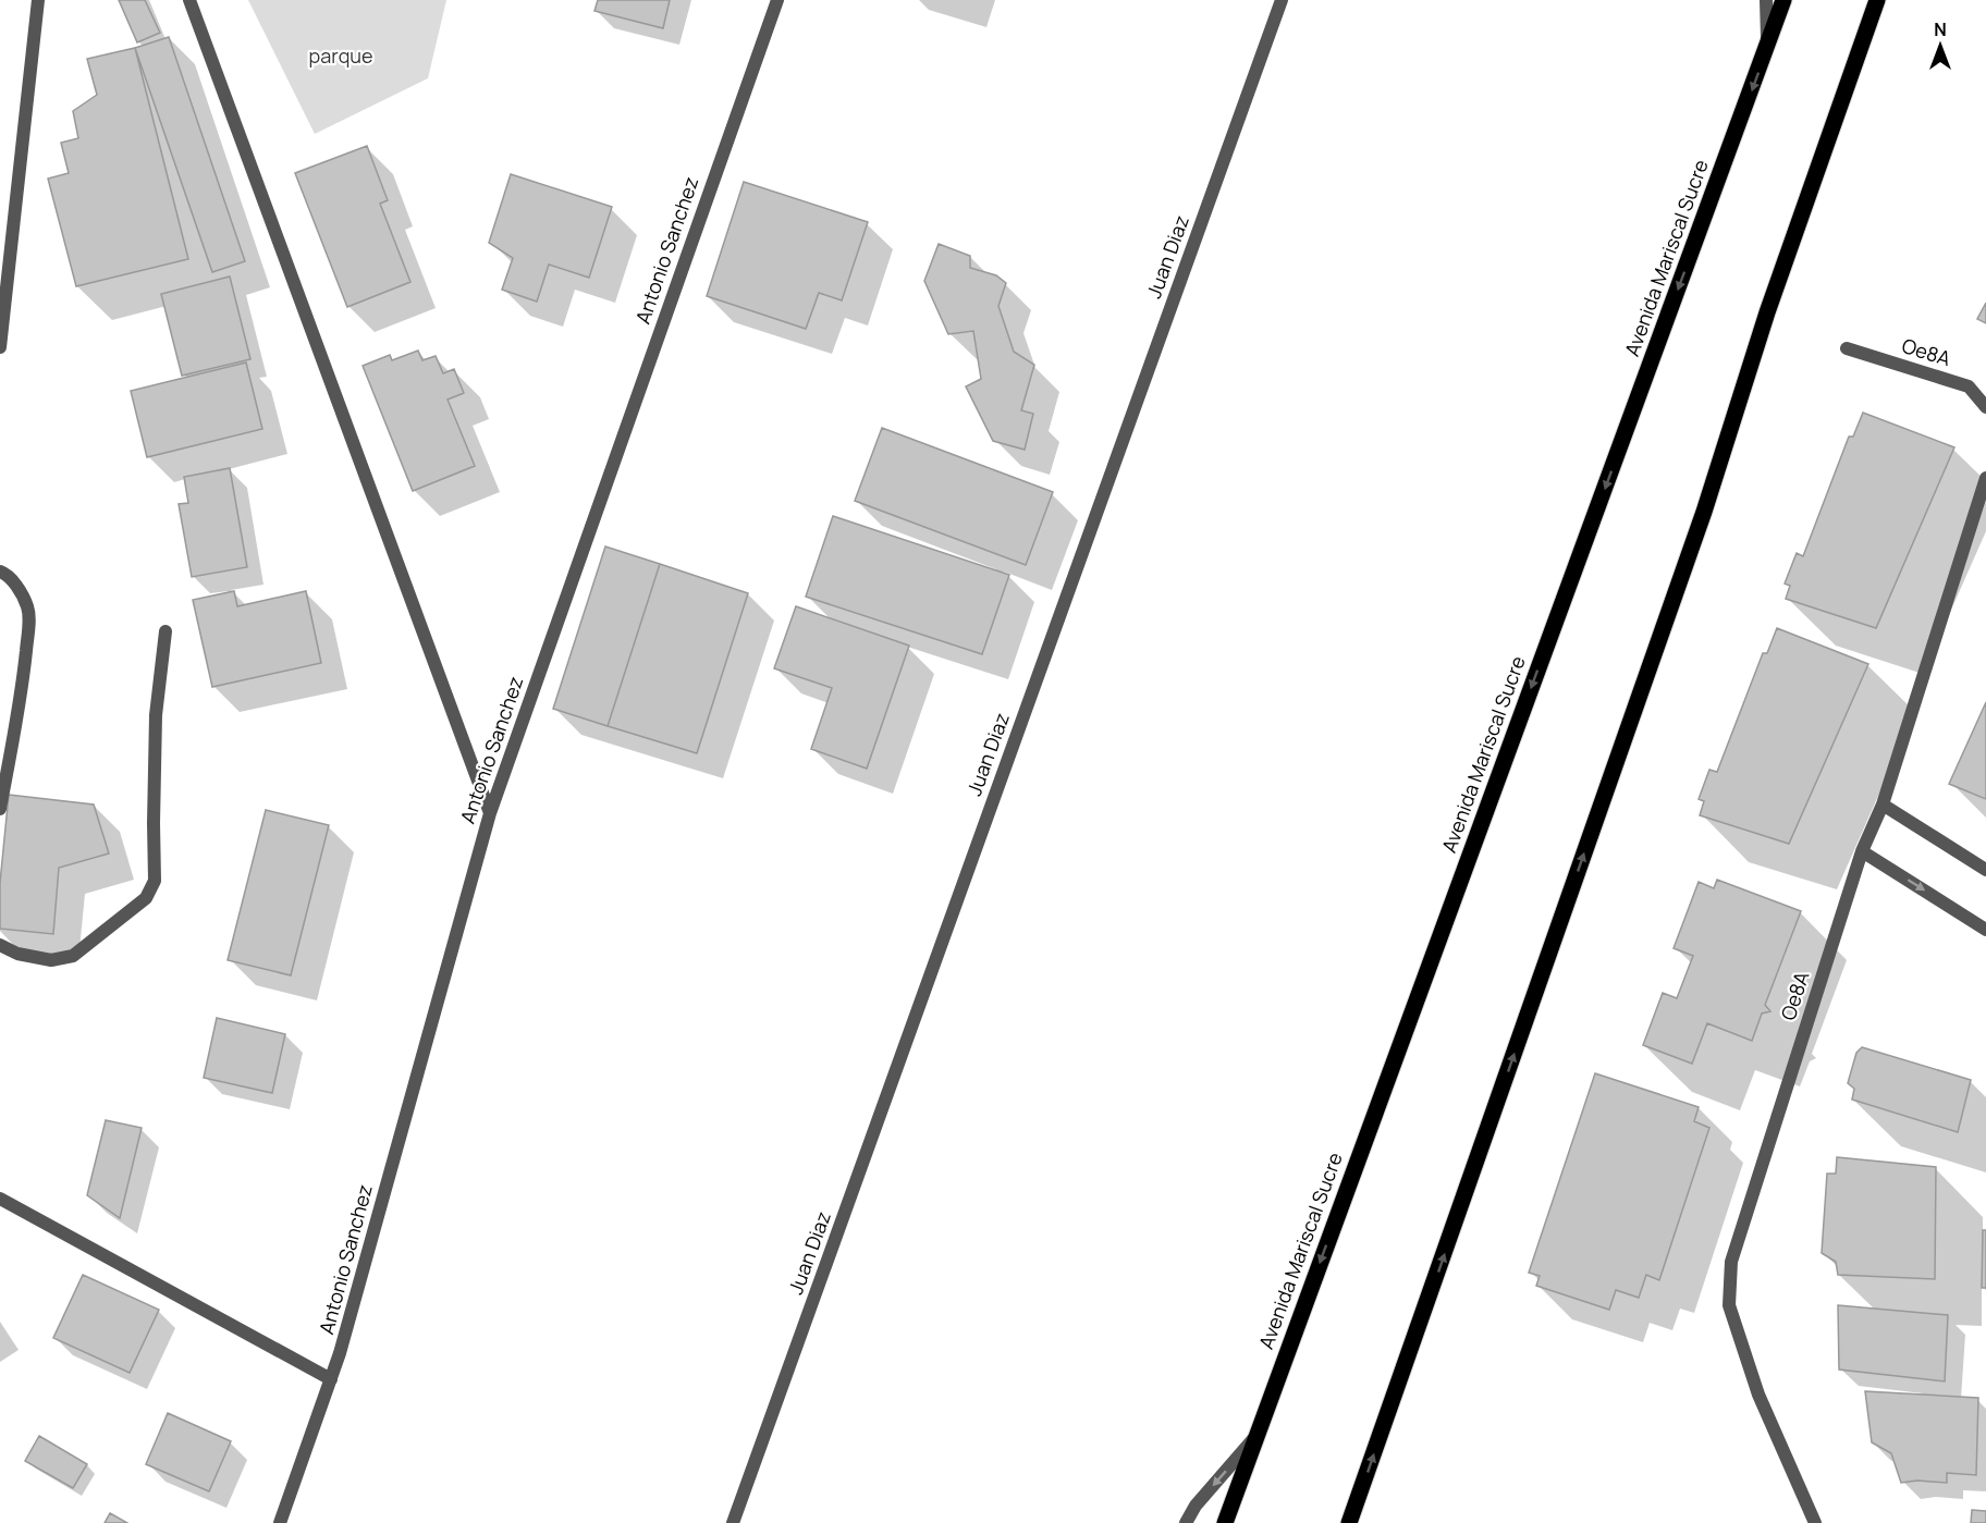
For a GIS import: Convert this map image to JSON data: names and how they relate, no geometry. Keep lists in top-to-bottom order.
{
  "streets": {
    "main road": ["Avenida Mariscal Sucre"],
    "street": ["Antonio Sanchez", "Juan Diaz", "Oe8A"]
  },
  "parks": ["parque"],
  "north": "top"
}
